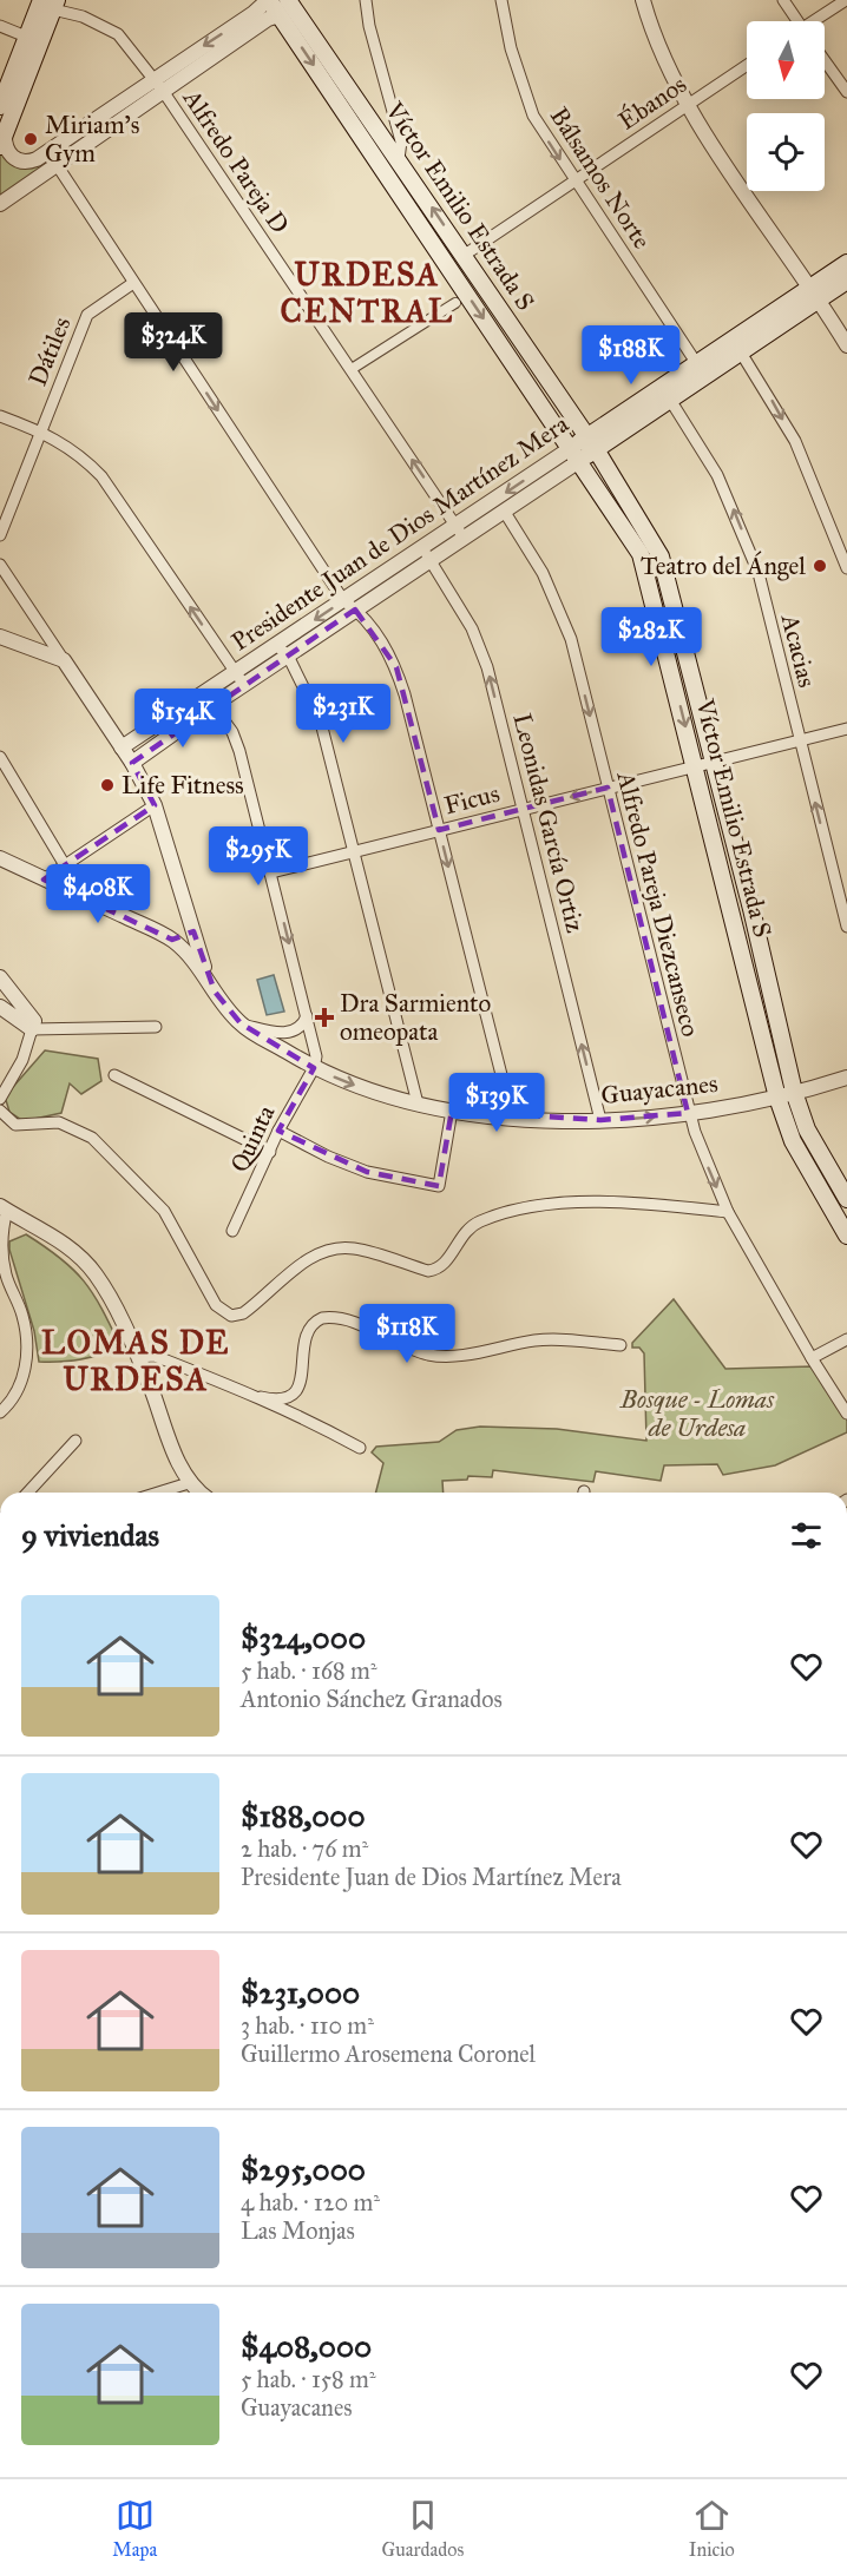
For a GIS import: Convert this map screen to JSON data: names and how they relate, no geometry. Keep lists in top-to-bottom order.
{
  "streets": {
    "main road": ["Víctor Emilio Estrada S", "Presidente Juan de Dios Martínez Mera"],
    "street": [
      "Ébanos",
      "Alfredo Pareja D",
      "Bálsamos Norte",
      "Dátiles",
      "Acacias",
      "Ficus",
      "Leonidas García Ortiz",
      "Alfredo Pareja Diezcanseco",
      "Guayacanes",
      "Quinta"
    ]
  },
  "crossings": [
    ["Ébanos", "Bálsamos Norte"],
    ["Ébanos", "Víctor Emilio Estrada S"],
    ["Alfredo Pareja D", "Presidente Juan de Dios Martínez Mera"],
    ["Bálsamos Norte", "Presidente Juan de Dios Martínez Mera"],
    ["Víctor Emilio Estrada S", "Presidente Juan de Dios Martínez Mera"],
    ["Víctor Emilio Estrada S", "Ficus"],
    ["Víctor Emilio Estrada S", "Guayacanes"],
    ["Presidente Juan de Dios Martínez Mera", "Acacias"],
    ["Presidente Juan de Dios Martínez Mera", "Leonidas García Ortiz"],
    ["Presidente Juan de Dios Martínez Mera", "Alfredo Pareja Diezcanseco"],
    ["Acacias", "Ficus"],
    ["Ficus", "Leonidas García Ortiz"],
    ["Ficus", "Alfredo Pareja Diezcanseco"],
    ["Leonidas García Ortiz", "Guayacanes"],
    ["Alfredo Pareja Diezcanseco", "Guayacanes"],
    ["Guayacanes", "Quinta"]
  ],
  "one_way": ["Bálsamos Norte", "Alfredo Pareja Diezcanseco"],
  "districts": ["URDESA CENTRAL", "LOMAS DE URDESA"],
  "parks": ["Bosque - Lomas de Urdesa"],
  "places": {
    "other": ["Miriam's Gym", "Teatro del Ángel", "Life Fitness"],
    "health": ["Dra Sarmiento omeopata"]
  },
  "north": "bottom",
  "page": {
    "price": [
      "$324K",
      "$188K",
      "$282K",
      "$231K",
      "$154K",
      "$295K",
      "$408K",
      "$139K",
      "$118K"
    ],
    "heading": "9 viviendas",
    "list": [
      {
        "name": "$324,000",
        "note": "5 hab. · 168 m² · Antonio Sánchez Granados"
      },
      {
        "name": "$188,000",
        "note": "2 hab. · 76 m² · Presidente Juan de Dios Martínez Mera"
      },
      {
        "name": "$231,000",
        "note": "3 hab. · 110 m² · Guillermo Arosemena Coronel"
      },
      {
        "name": "$295,000",
        "note": "4 hab. · 120 m² · Las Monjas"
      },
      {
        "name": "$408,000",
        "note": "5 hab. · 158 m² · Guayacanes"
      }
    ],
    "tabs": ["Mapa", "Guardados", "Inicio"]
  }
}
